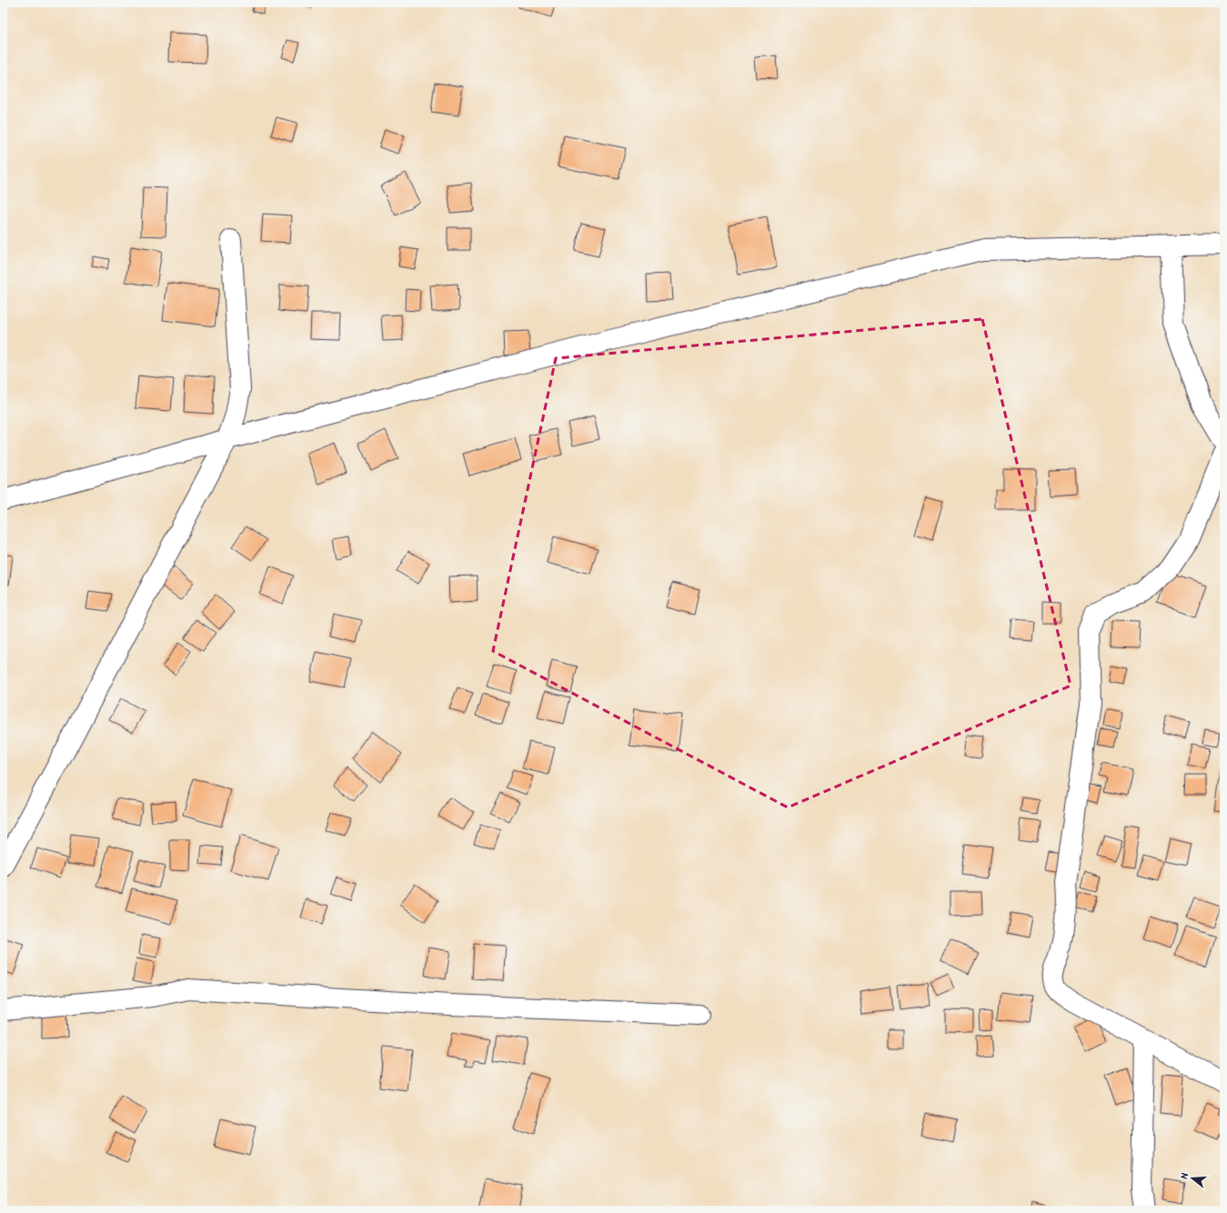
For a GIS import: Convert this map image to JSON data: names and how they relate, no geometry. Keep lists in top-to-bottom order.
{
  "north": "left"
}
